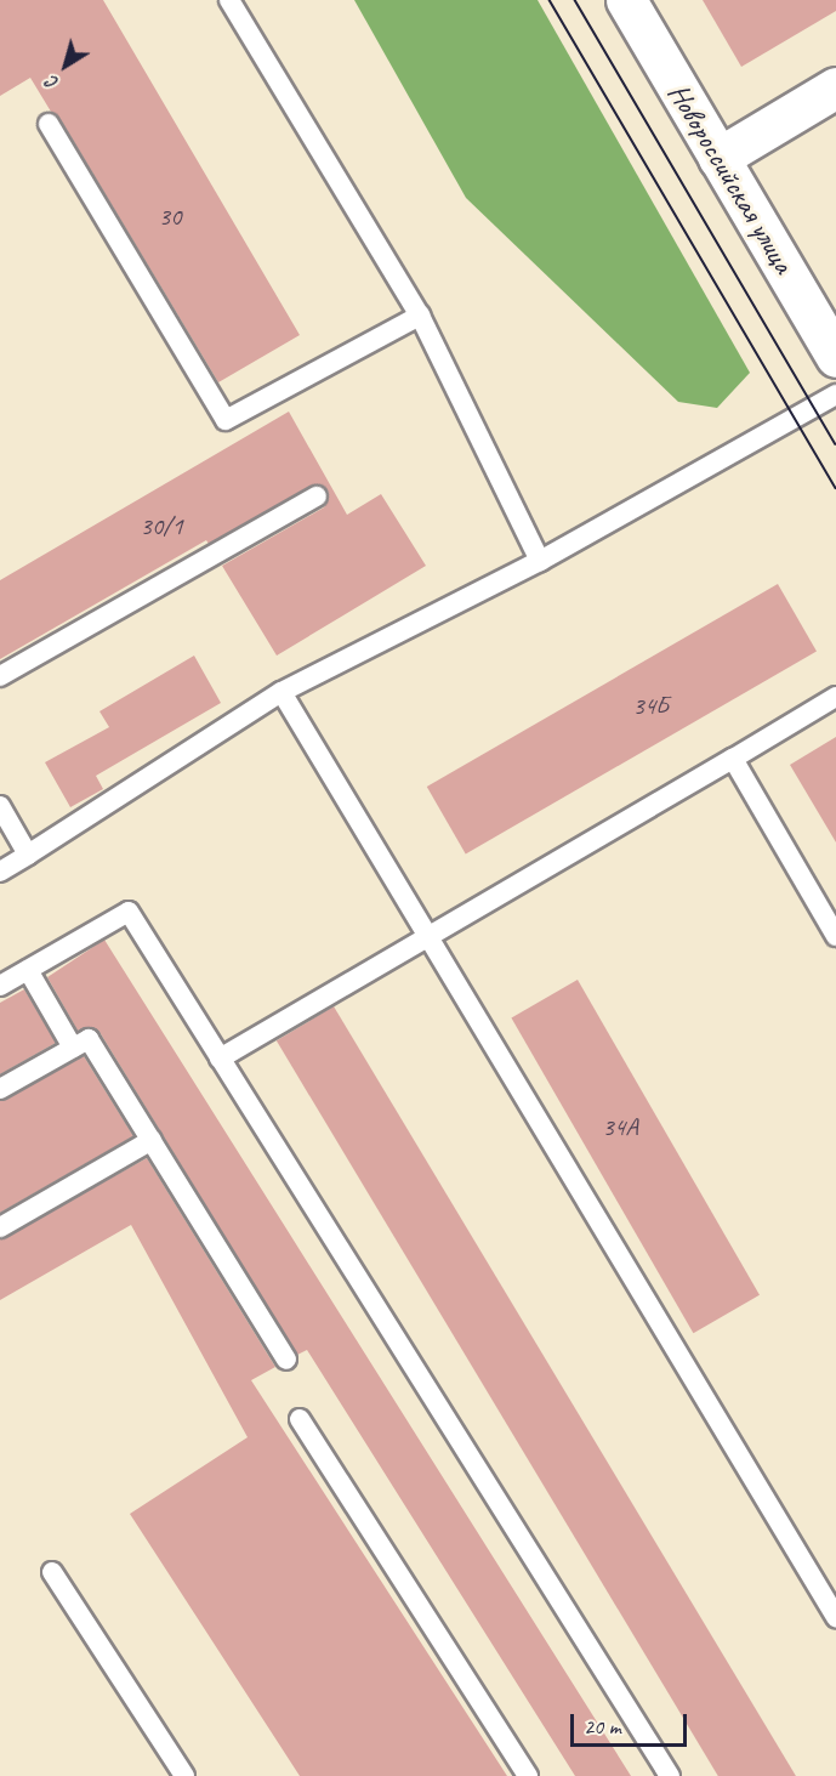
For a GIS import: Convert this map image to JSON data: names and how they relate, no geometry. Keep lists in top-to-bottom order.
{
  "streets": {
    "main road": ["Новороссийская улица"]
  },
  "house_numbers": [
    "30",
    "30/1",
    "34Б",
    "34А"
  ],
  "scale_bar": "20 m",
  "north": "bottom left"
}
